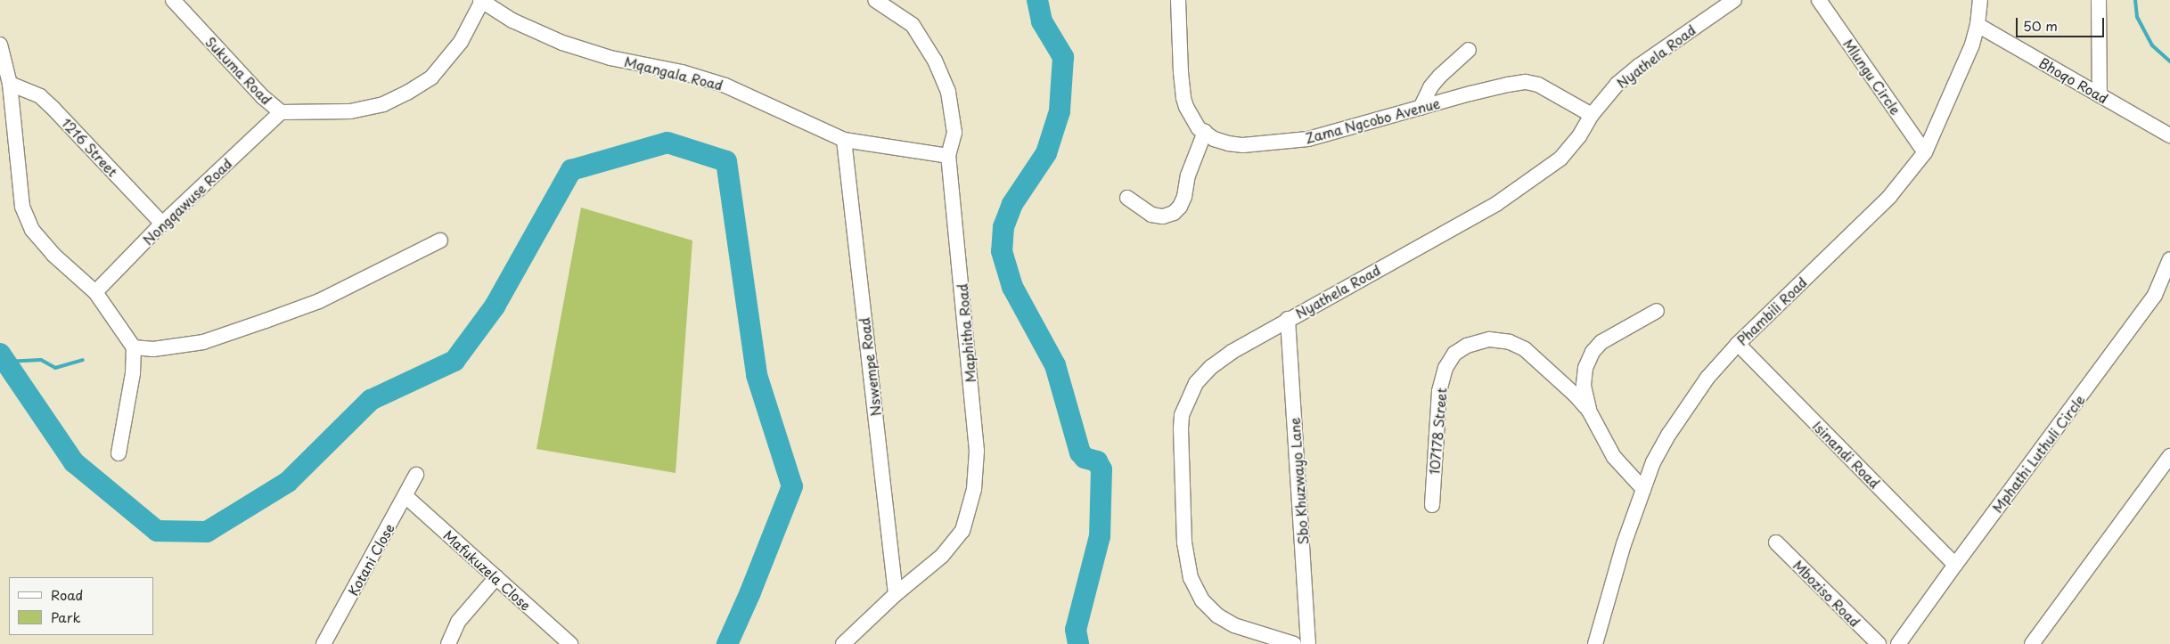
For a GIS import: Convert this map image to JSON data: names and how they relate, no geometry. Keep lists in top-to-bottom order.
{
  "streets": {
    "street": [
      "Nyathela Road",
      "Sukuma Road",
      "Mqangala Road",
      "Mlungu Circle",
      "Bhoqo Road",
      "Zama Ngcobo Avenue",
      "1216 Street",
      "Nongqawuse Road",
      "Phambili Road",
      "Maphitha Road",
      "Nswempe Road",
      "107178 Street",
      "Mphathi Luthuli Circle",
      "Isinandi Road",
      "Sbo Khuzwayo Lane",
      "Kotani Close",
      "Mafukuzela Close",
      "Mboziso Road"
    ]
  },
  "crossings": [
    ["Nyathela Road", "Zama Ngcobo Avenue"],
    ["Nyathela Road", "Sbo Khuzwayo Lane"],
    ["Sukuma Road", "Mqangala Road"],
    ["Sukuma Road", "Nongqawuse Road"],
    ["Mqangala Road", "Maphitha Road"],
    ["Mqangala Road", "Nswempe Road"],
    ["Mlungu Circle", "Phambili Road"],
    ["Bhoqo Road", "Phambili Road"],
    ["1216 Street", "Nongqawuse Road"],
    ["Phambili Road", "107178 Street"],
    ["Phambili Road", "Isinandi Road"],
    ["Maphitha Road", "Nswempe Road"],
    ["Mphathi Luthuli Circle", "Isinandi Road"],
    ["Kotani Close", "Mafukuzela Close"]
  ],
  "legend": ["Road", "Park"],
  "scale_bar": "50 m"
}
